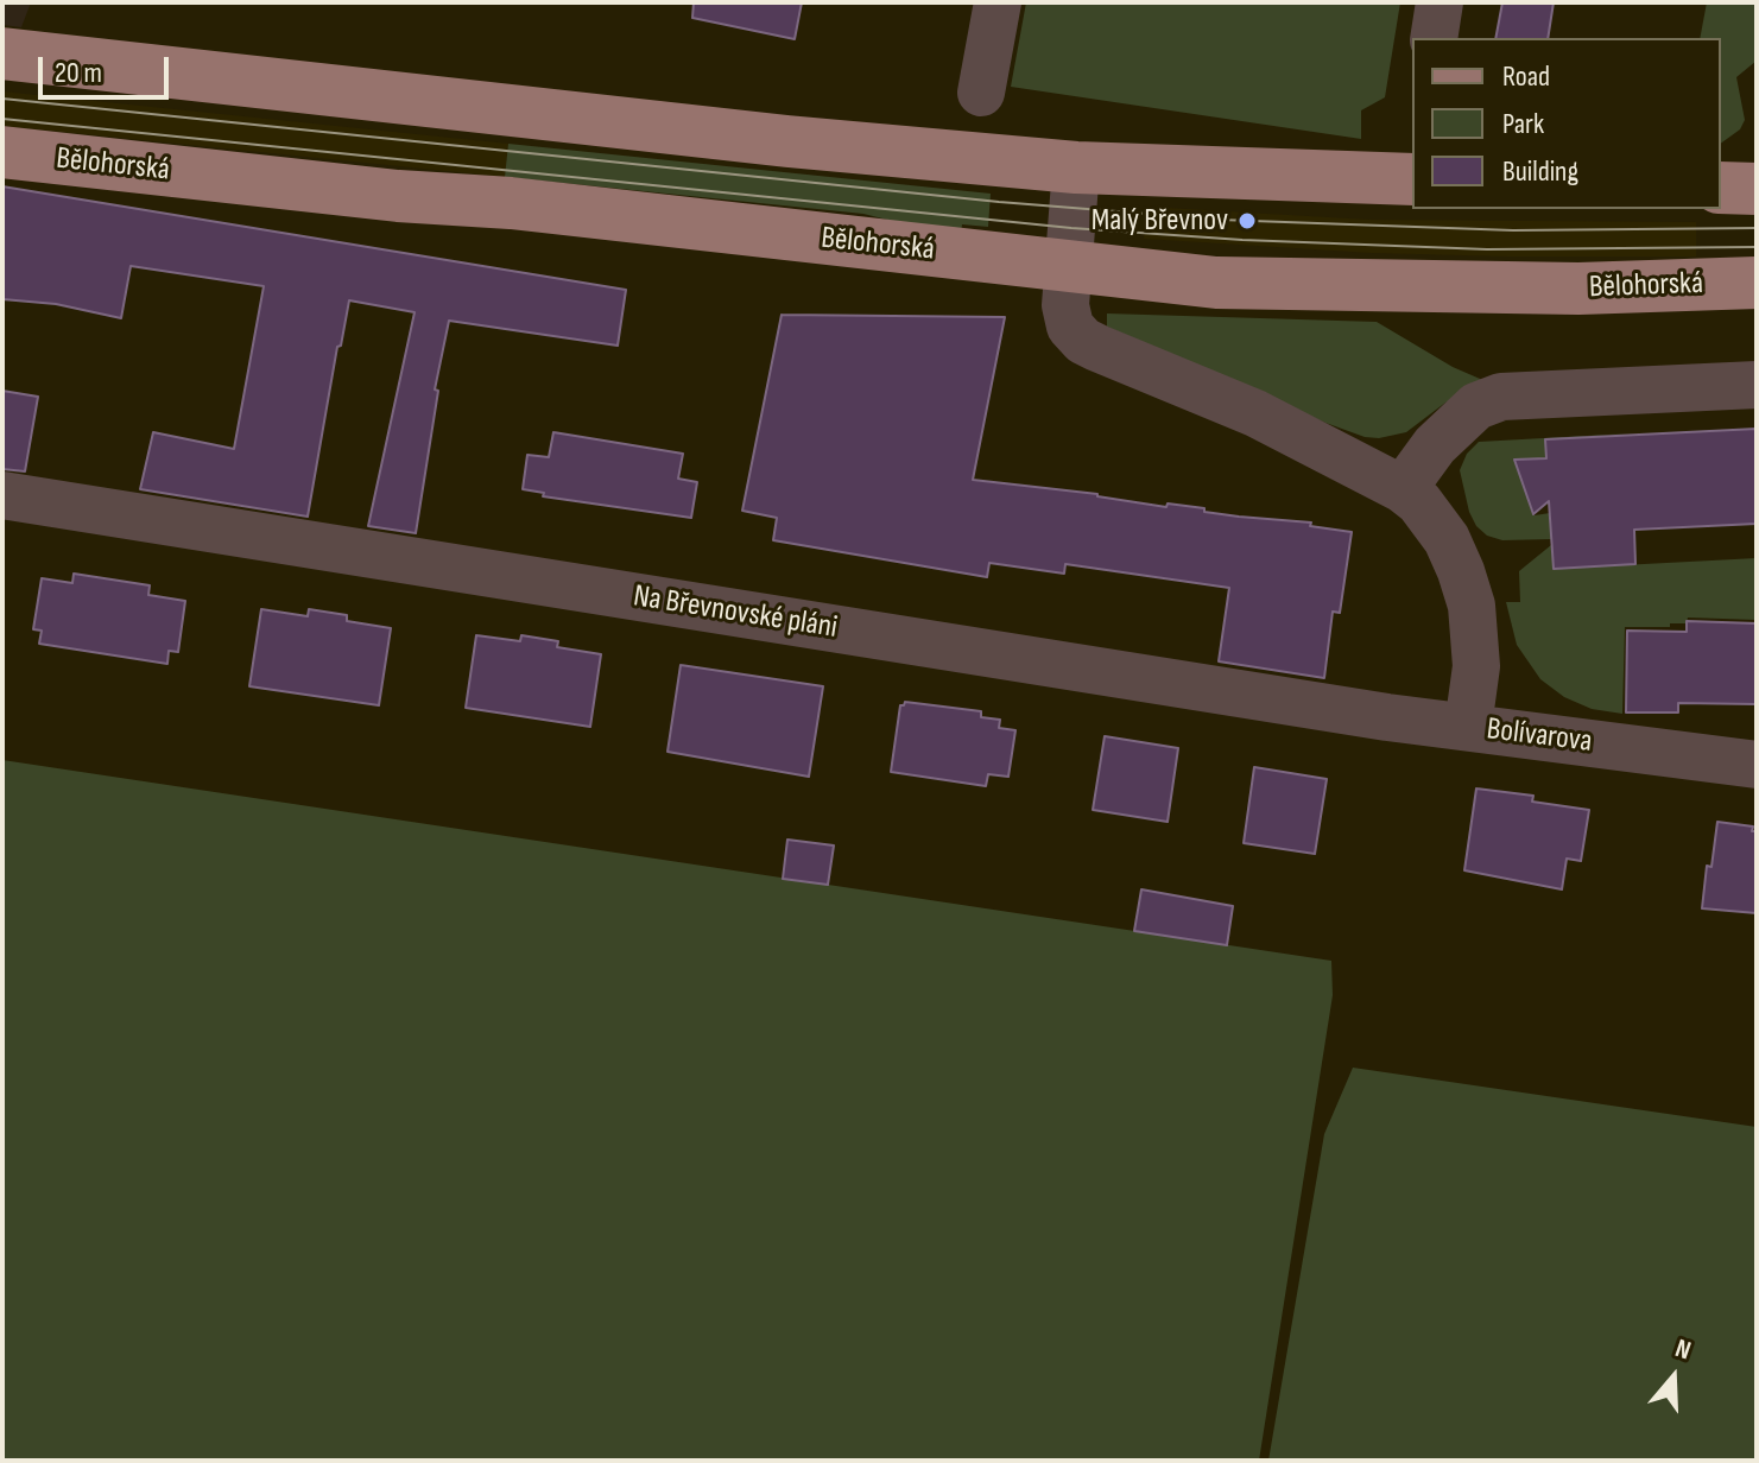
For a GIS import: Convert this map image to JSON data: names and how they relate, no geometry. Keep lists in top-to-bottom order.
{
  "streets": {
    "main road": ["Bělohorská"],
    "street": ["Na Břevnovské pláni", "Bolívarova"]
  },
  "crossings": [
    ["Bělohorská", "Bolívarova"],
    ["Na Břevnovské pláni", "Bolívarova"]
  ],
  "places": ["Malý Břevnov"],
  "legend": ["Road", "Park", "Building"],
  "scale_bar": "20 m",
  "north": "top"
}
